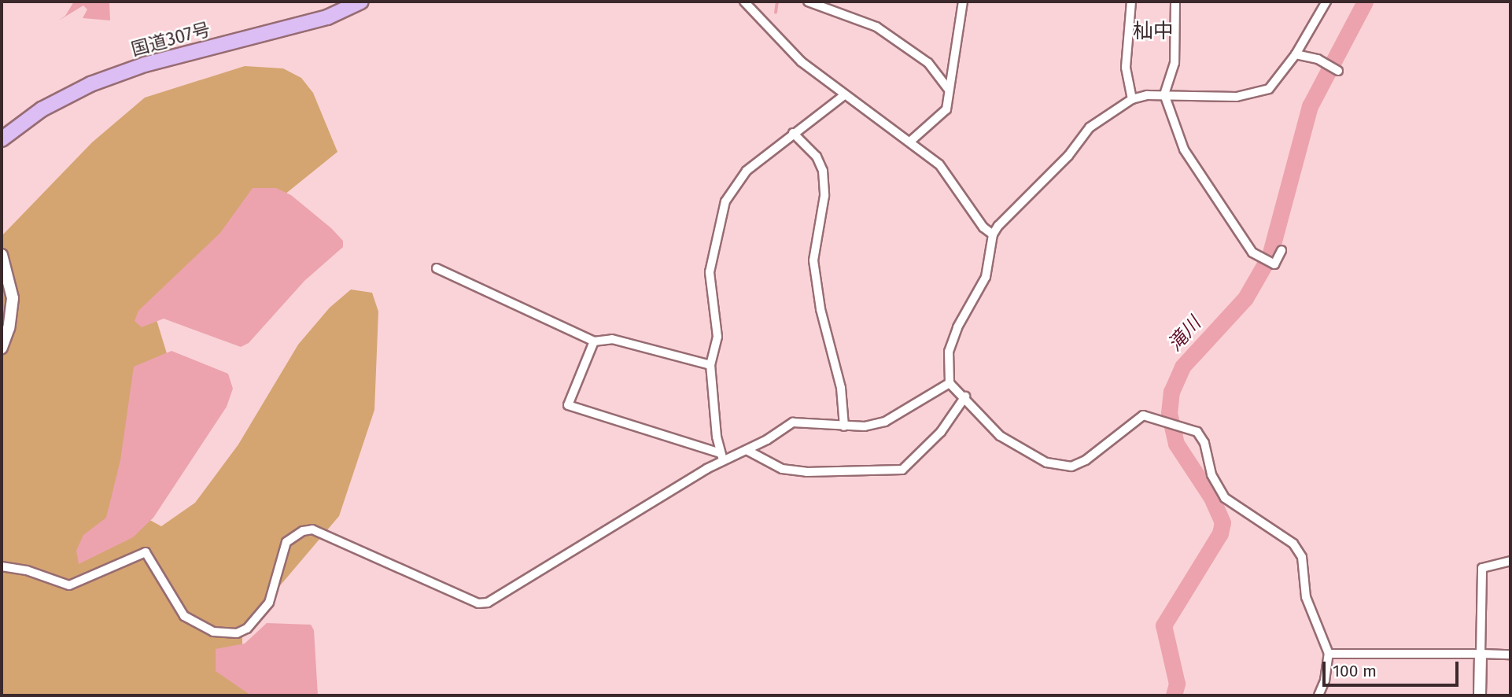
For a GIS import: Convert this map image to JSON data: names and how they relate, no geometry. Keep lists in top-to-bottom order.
{
  "streets": {
    "highway": ["国道307号"]
  },
  "districts": ["杣中"],
  "water": ["滝川"],
  "scale_bar": "100 m"
}
